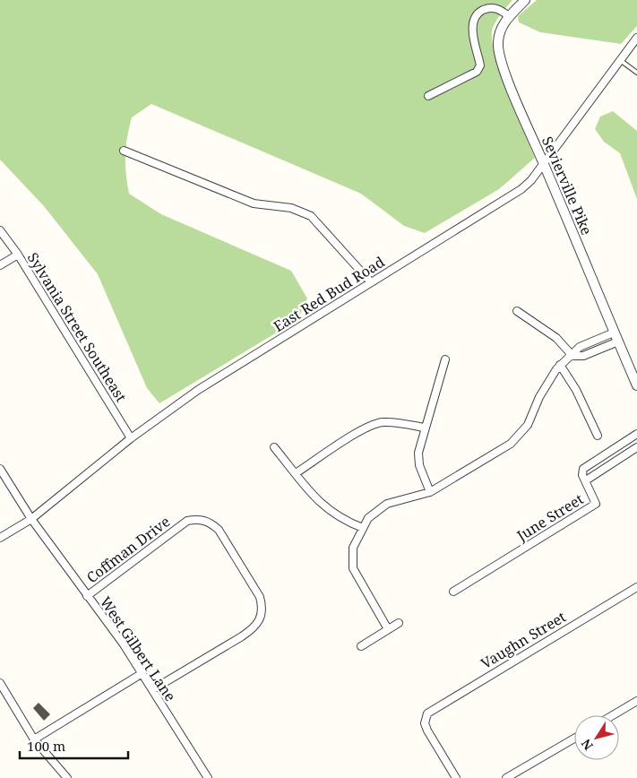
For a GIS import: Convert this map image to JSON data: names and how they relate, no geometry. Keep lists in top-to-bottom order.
{
  "streets": {
    "street": [
      "Sevierville Pike",
      "East Red Bud Road",
      "Sylvania Street Southeast",
      "June Street",
      "Coffman Drive",
      "Vaughn Street",
      "West Gilbert Lane"
    ]
  },
  "crossings": [
    ["Sevierville Pike", "East Red Bud Road"],
    ["East Red Bud Road", "Sylvania Street Southeast"],
    ["East Red Bud Road", "West Gilbert Lane"],
    ["Coffman Drive", "West Gilbert Lane"]
  ],
  "scale_bar": "100 m",
  "north": "bottom left"
}
